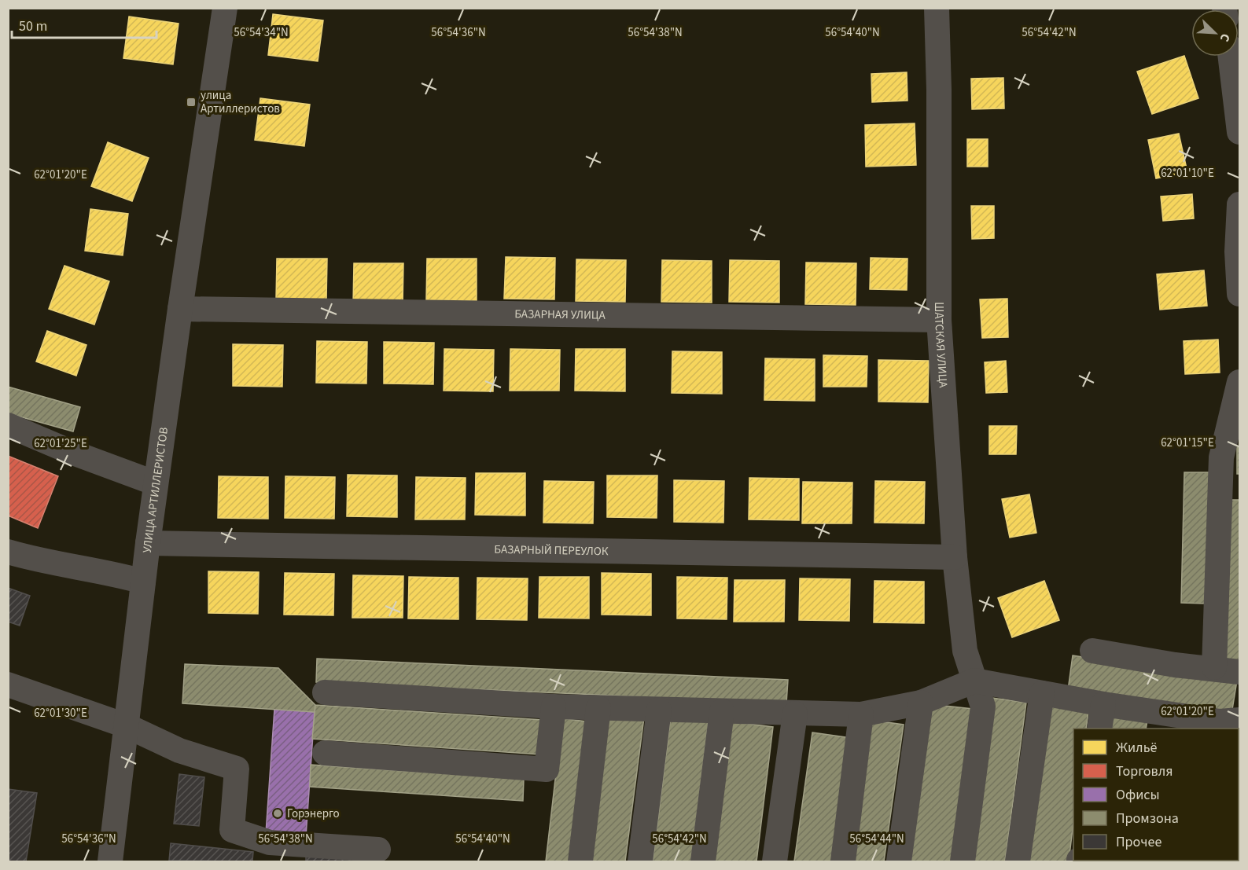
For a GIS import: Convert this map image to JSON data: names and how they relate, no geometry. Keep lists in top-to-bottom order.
{
  "streets": {
    "street": [
      "БАЗАРНАЯ УЛИЦА",
      "ШАТСКАЯ УЛИЦА",
      "УЛИЦА АРТИЛЛЕРИСТОВ",
      "БАЗАРНЫЙ ПЕРЕУЛОК"
    ]
  },
  "crossings": [
    ["БАЗАРНАЯ УЛИЦА", "ШАТСКАЯ УЛИЦА"],
    ["БАЗАРНАЯ УЛИЦА", "УЛИЦА АРТИЛЛЕРИСТОВ"],
    ["ШАТСКАЯ УЛИЦА", "БАЗАРНЫЙ ПЕРЕУЛОК"],
    ["УЛИЦА АРТИЛЛЕРИСТОВ", "БАЗАРНЫЙ ПЕРЕУЛОК"]
  ],
  "places": {
    "transit": ["улица Артиллеристов"],
    "other": ["Горэнерго"]
  },
  "legend": [
    "Жильё",
    "Торговля",
    "Офисы",
    "Промзона",
    "Прочее"
  ],
  "scale_bar": "50 m",
  "north": "bottom right",
  "coordinates": [
    "56°54'36\"N",
    "56°54'38\"N",
    "56°54'40\"N",
    "56°54'34\"N",
    "56°54'42\"N",
    "62°01'10\"E",
    "62°01'20\"E",
    "62°01'15\"E",
    "62°01'25\"E",
    "62°01'30\"E",
    "56°54'44\"N"
  ]
}
